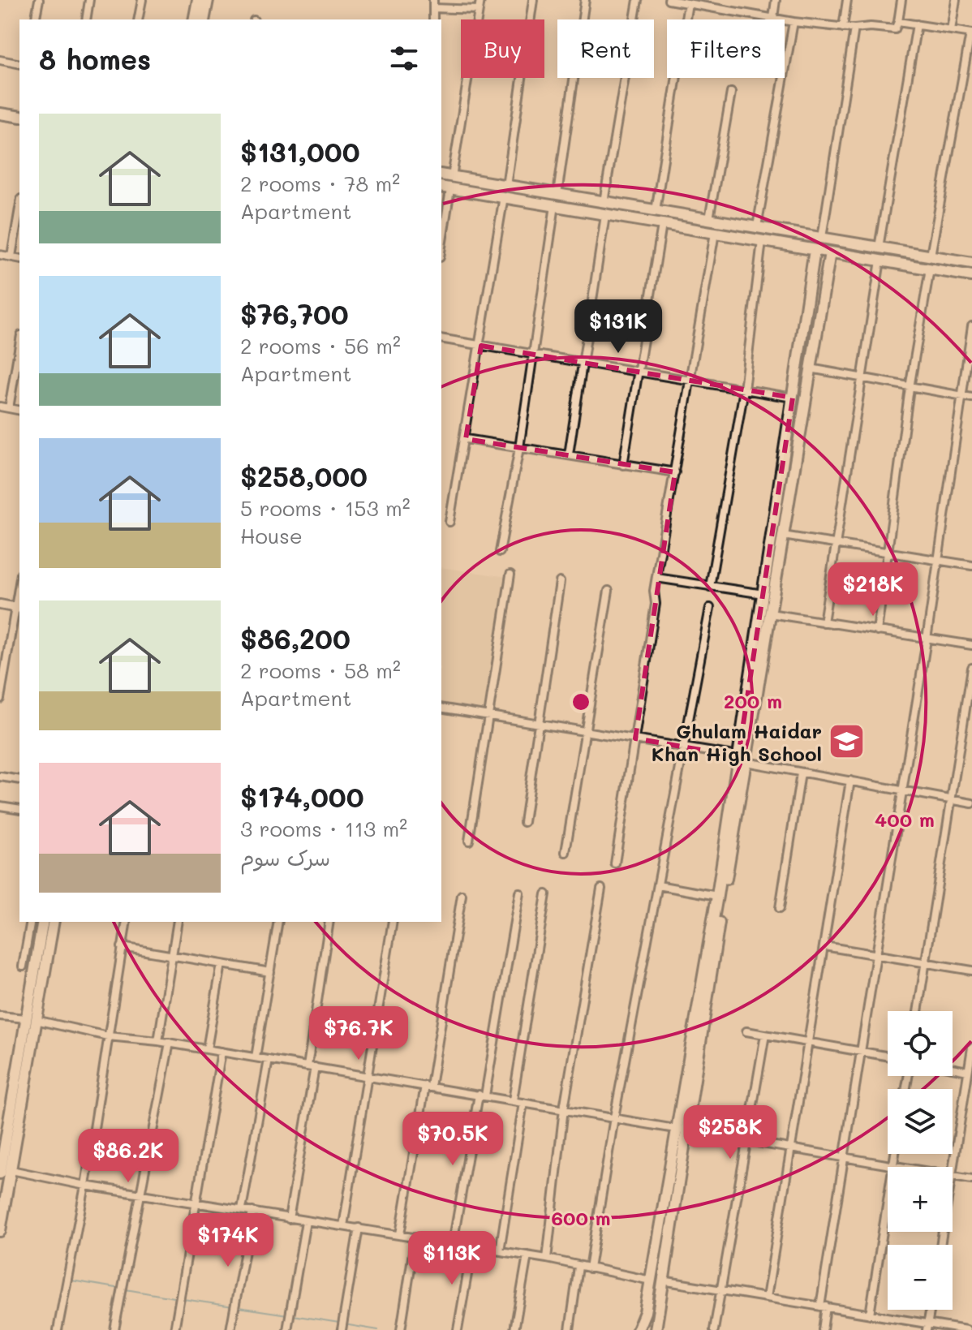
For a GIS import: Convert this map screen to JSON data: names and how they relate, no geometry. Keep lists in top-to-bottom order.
{
  "places": {
    "school or university": ["Ghulam Haidar Khan High School"]
  },
  "page": {
    "chip": ["Buy", "Rent", "Filters"],
    "heading": "8 homes",
    "list": [
      {
        "name": "$131,000",
        "note": "2 rooms · 78 m² · Apartment"
      },
      {
        "name": "$76,700",
        "note": "2 rooms · 56 m² · Apartment"
      },
      {
        "name": "$258,000",
        "note": "5 rooms · 153 m² · House"
      },
      {
        "name": "$86,200",
        "note": "2 rooms · 58 m² · Apartment"
      },
      {
        "name": "$174,000",
        "note": "3 rooms · 113 m² · سرک سوم"
      }
    ],
    "price": [
      "$131K",
      "$218K",
      "$76.7K",
      "$258K",
      "$70.5K",
      "$86.2K",
      "$174K",
      "$113K"
    ],
    "map_buttons": ["+", "−"]
  },
  "rings": ["200 m", "400 m", "600 m"]
}
